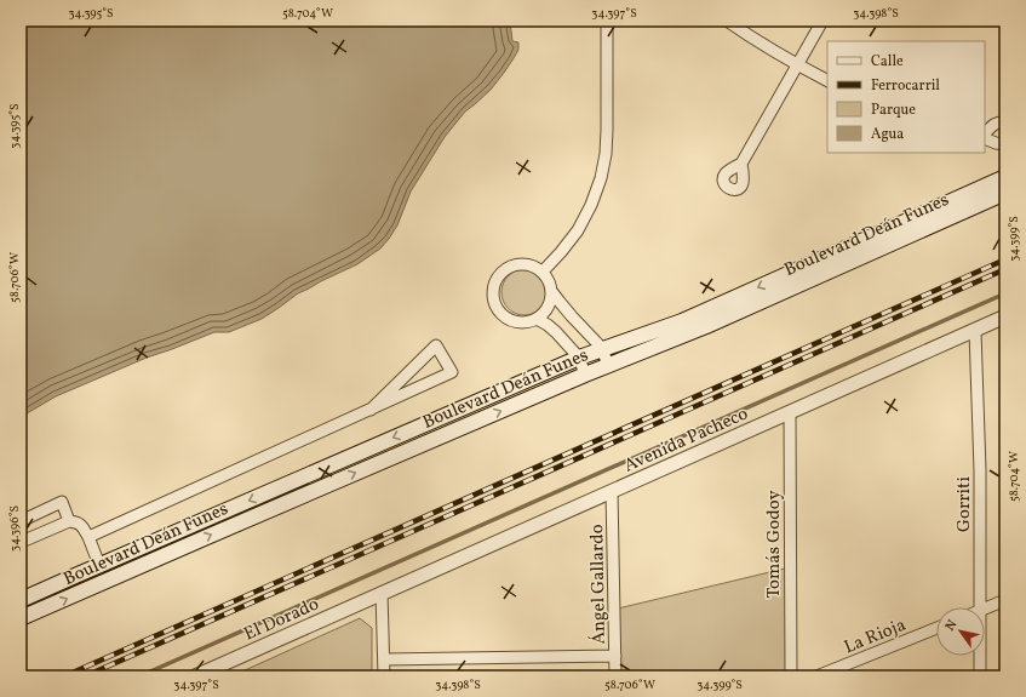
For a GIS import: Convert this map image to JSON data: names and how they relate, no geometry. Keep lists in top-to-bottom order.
{
  "streets": {
    "main road": ["Boulevard Deán Funes"],
    "street": [
      "Avenida Pacheco",
      "Gorriti",
      "Tomás Godoy",
      "Ángel Gallardo",
      "El Dorado",
      "La Rioja"
    ]
  },
  "crossings": [
    ["Avenida Pacheco", "Gorriti"],
    ["Avenida Pacheco", "Tomás Godoy"],
    ["Avenida Pacheco", "Ángel Gallardo"],
    ["Avenida Pacheco", "El Dorado"]
  ],
  "legend": [
    "Calle",
    "Ferrocarril",
    "Parque",
    "Agua"
  ],
  "north": "top left",
  "coordinates": [
    "34.395°S",
    "58.704°W",
    "34.397°S",
    "34.398°S",
    "34.399°S",
    "58.706°W",
    "34.396°S"
  ]
}
